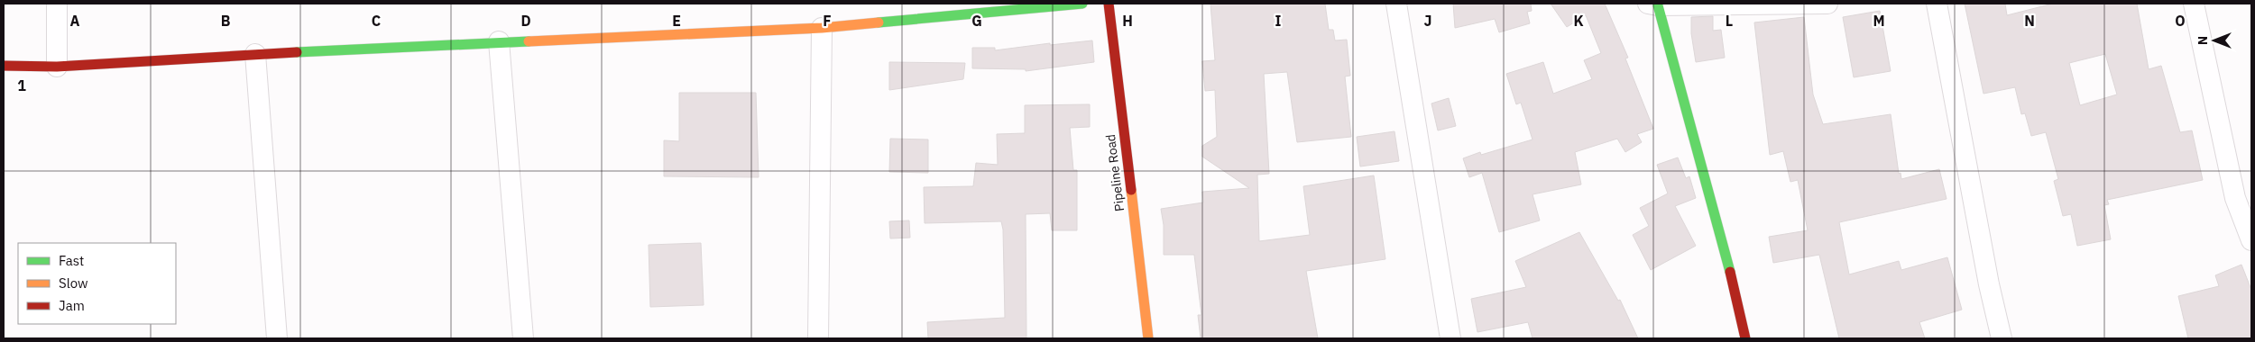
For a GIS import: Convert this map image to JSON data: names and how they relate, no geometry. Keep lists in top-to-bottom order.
{
  "streets": {
    "street": ["Pipeline Road"]
  },
  "legend": ["Fast", "Slow", "Jam"],
  "north": "left",
  "grid": {
    "columns": [
      "A",
      "B",
      "C",
      "D",
      "E",
      "F",
      "G",
      "H",
      "I",
      "J",
      "K",
      "L",
      "M",
      "N",
      "O"
    ],
    "rows": ["1"]
  }
}
